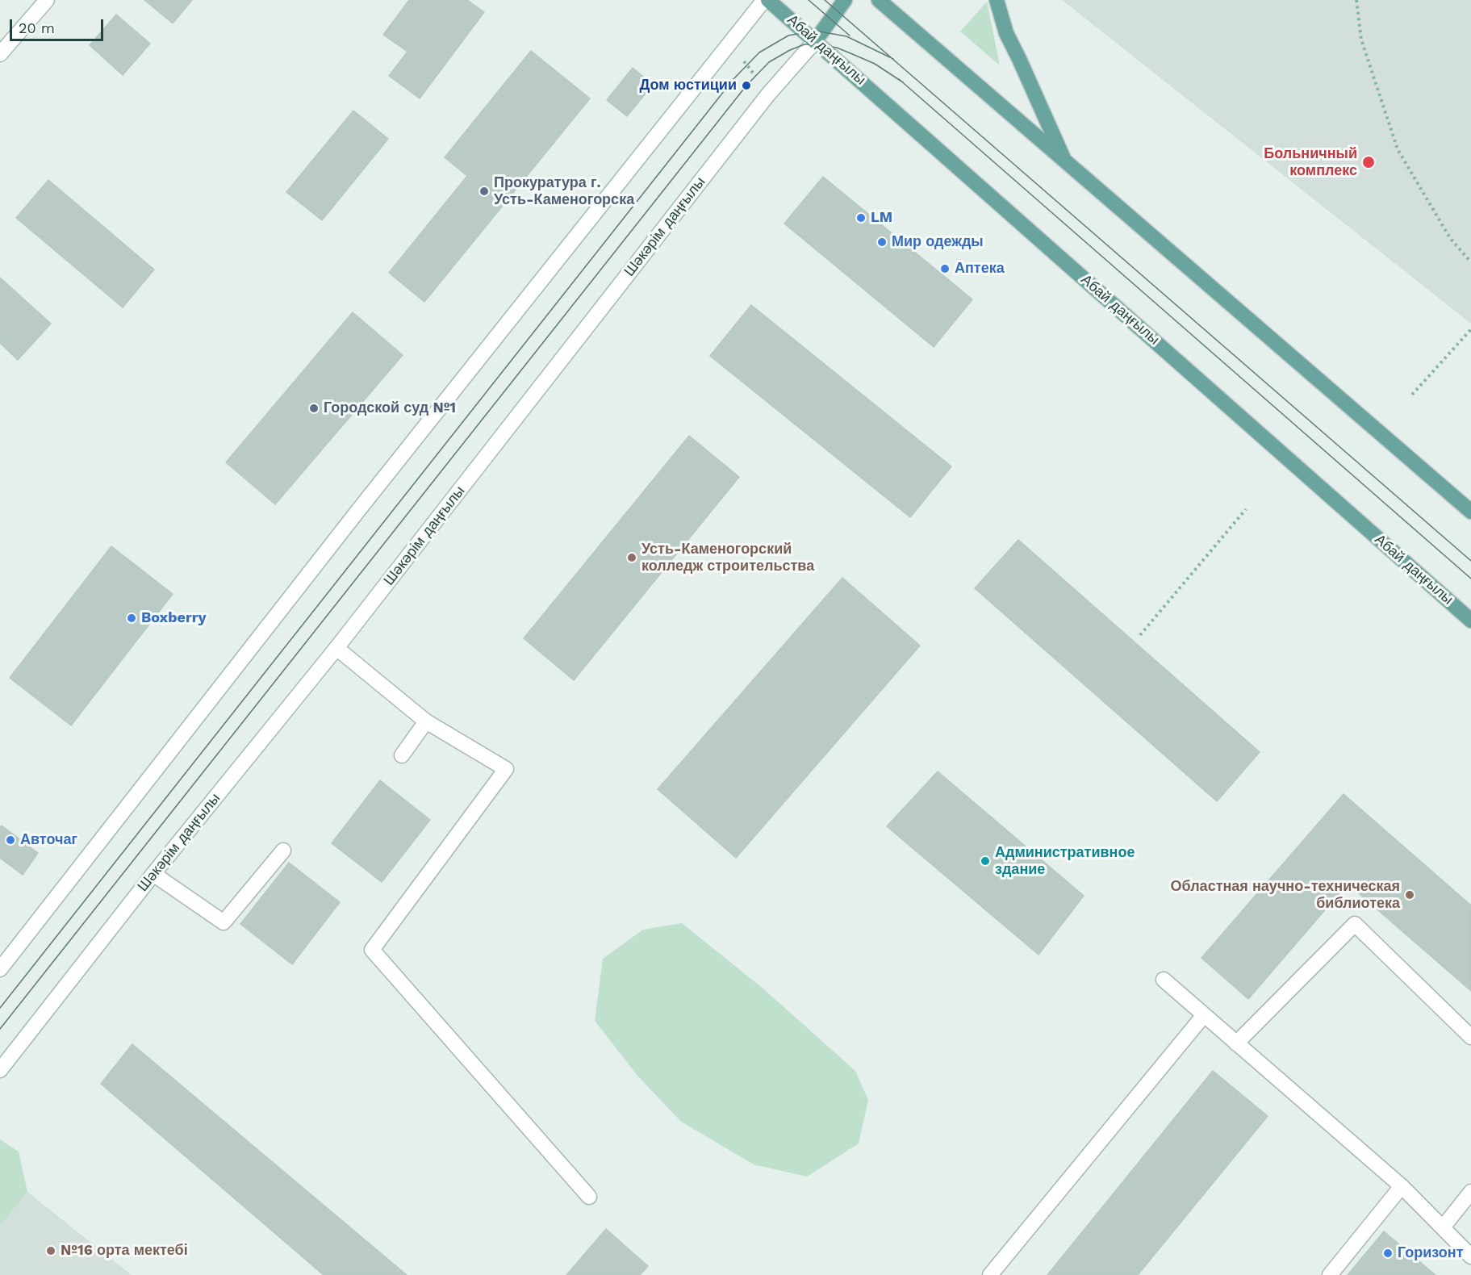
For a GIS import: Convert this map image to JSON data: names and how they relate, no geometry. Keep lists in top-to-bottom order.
{
  "streets": {
    "main road": ["Абай даңғылы", "Шәкәрім даңғылы"]
  },
  "crossings": [
    ["Абай даңғылы", "Шәкәрім даңғылы"]
  ],
  "places": [
    "Дом юстиции",
    "Больничный комплекс",
    "Прокуратура г. Усть-Каменогорска",
    "LM",
    "Мир одежды",
    "Аптека",
    "Городской суд №1",
    "Усть-Каменогорский колледж строительства",
    "Boxberry",
    "Авточаг",
    "Административное здание",
    "Областная научно-техническая библиотека",
    "№16 орта мектебі",
    "Горизонт"
  ],
  "scale_bar": "20 m"
}
